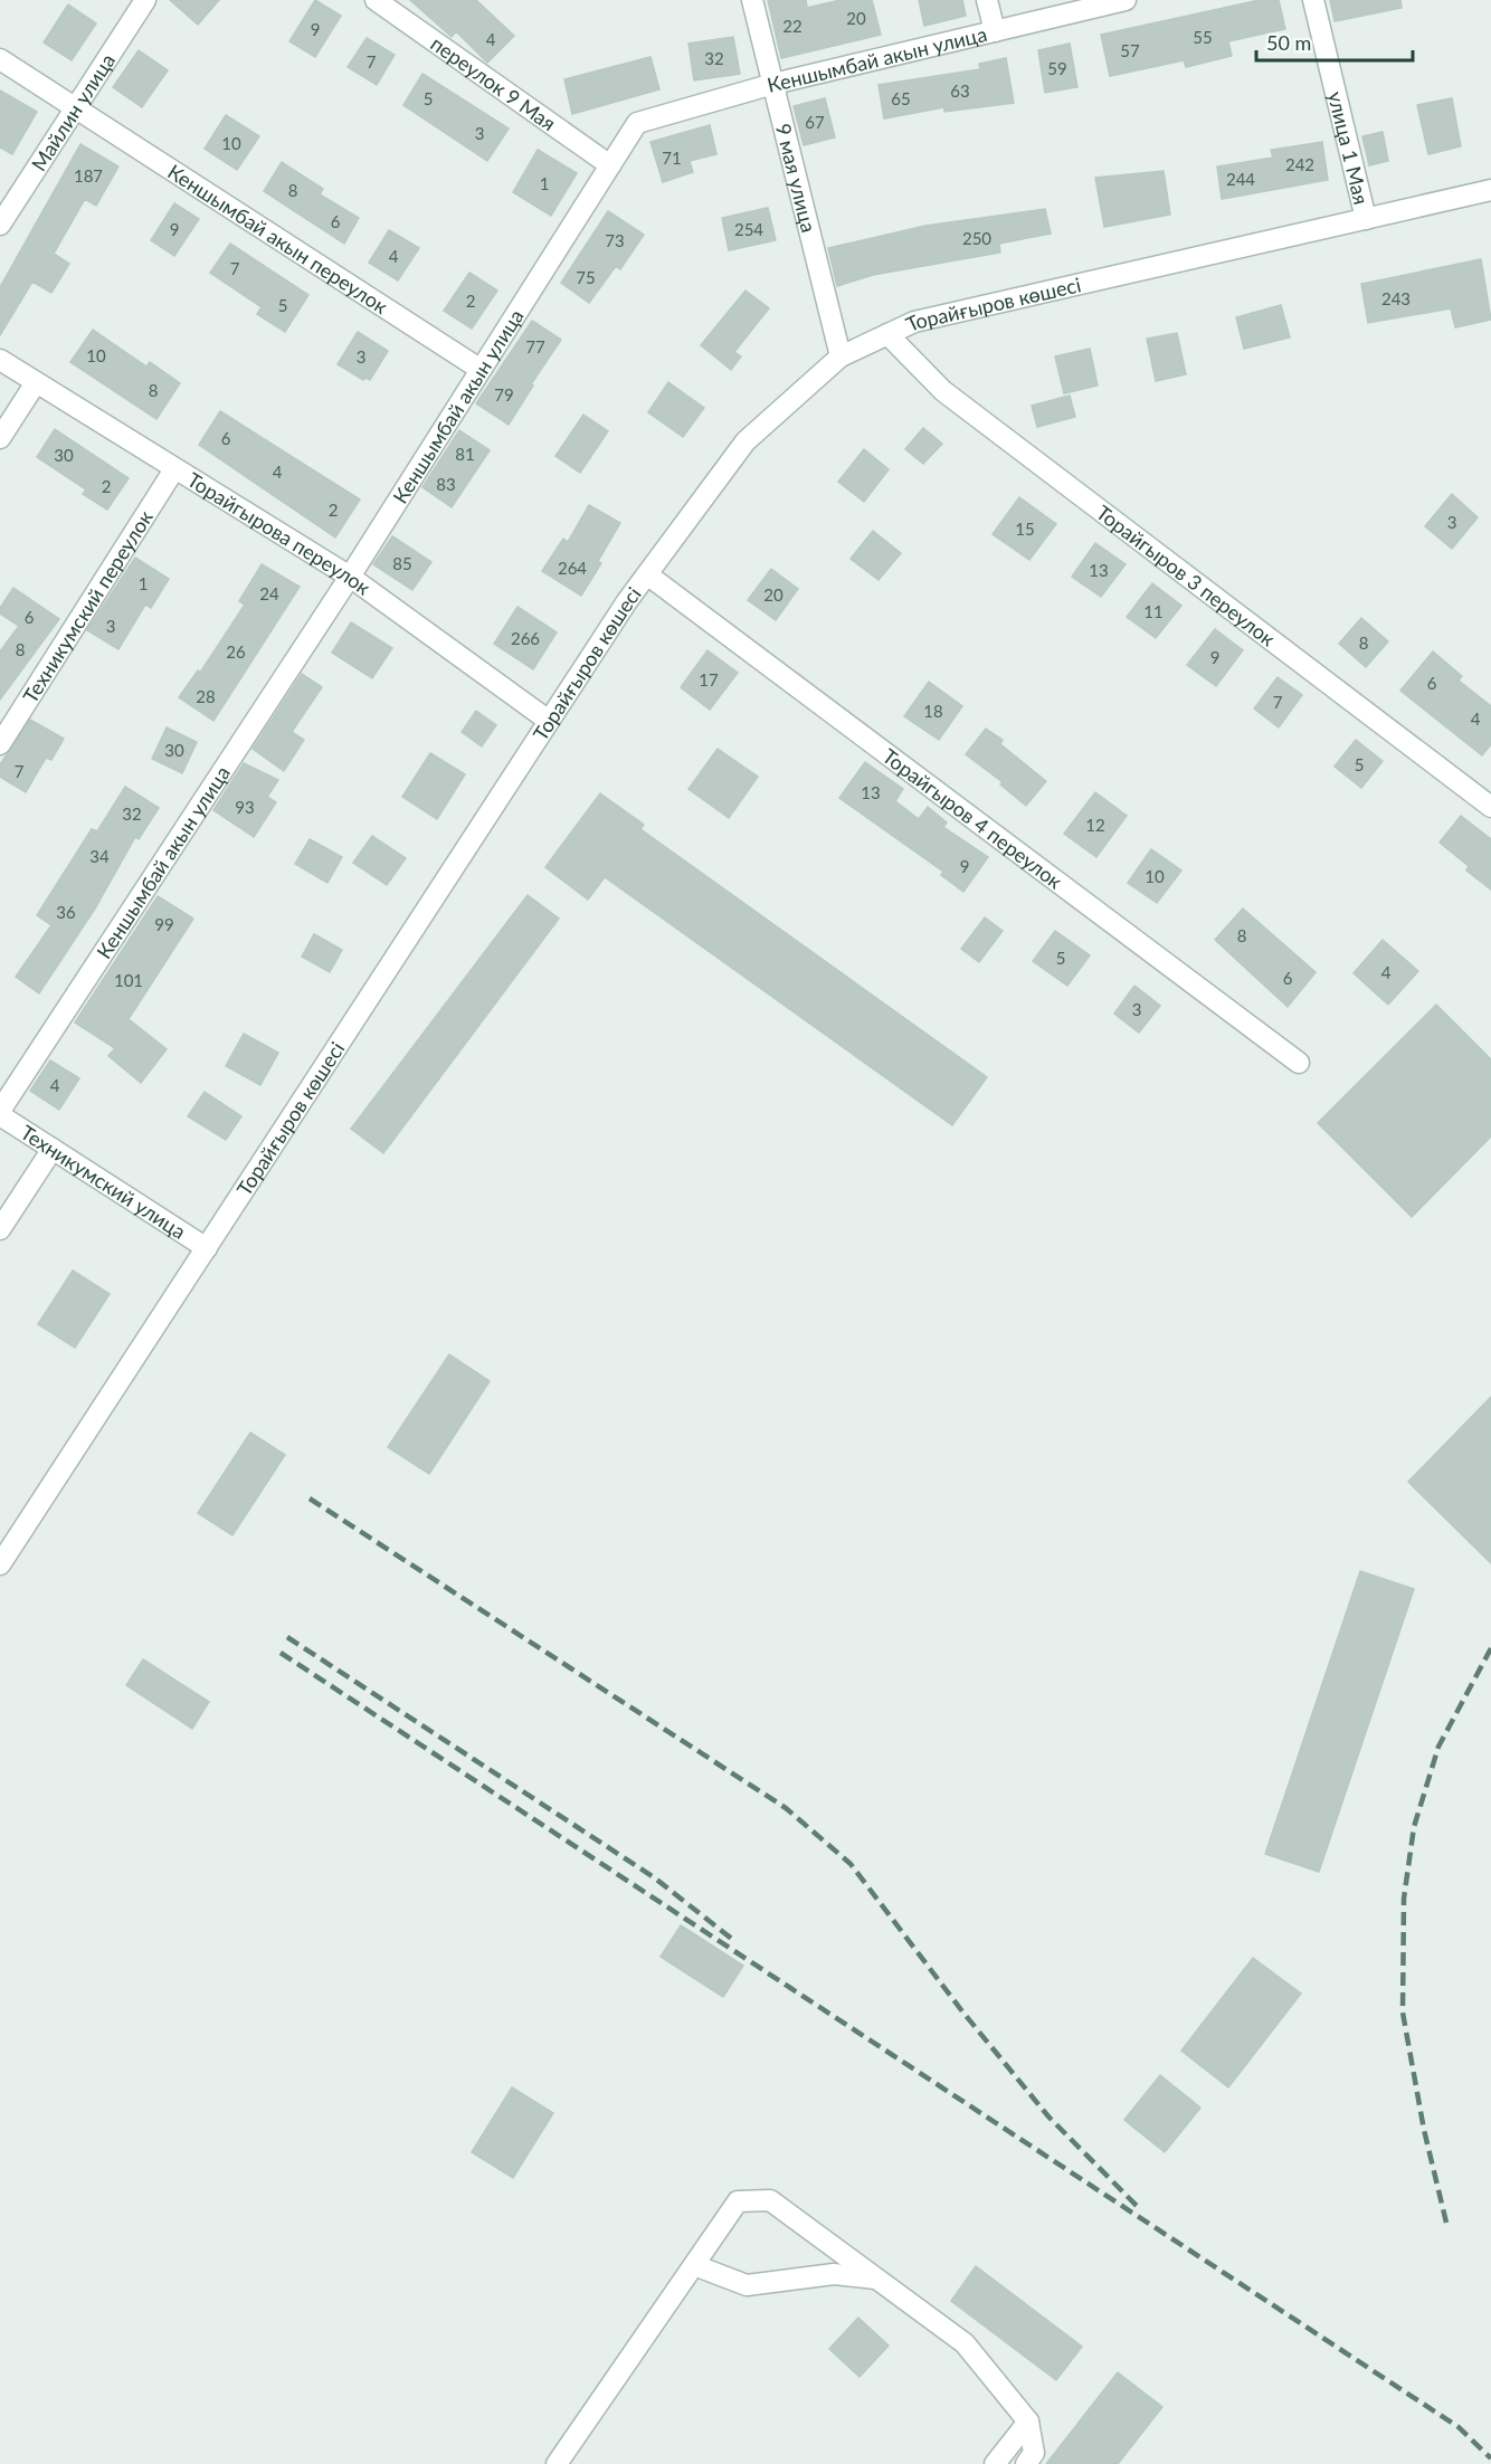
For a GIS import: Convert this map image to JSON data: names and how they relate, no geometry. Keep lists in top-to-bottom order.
{
  "streets": {
    "street": [
      "Кеншымбай акын улица",
      "переулок 9 Мая",
      "Майлин улица",
      "улица 1 Мая",
      "9 мая улица",
      "Кеншымбай акын переулок",
      "Торайғыров көшесі",
      "Торайгырова переулок",
      "Торайгыров 3 переулок",
      "Техникумский переулок",
      "Торайгыров 4 переулок",
      "Техникумский улица"
    ]
  },
  "crossings": [
    ["Кеншымбай акын улица", "переулок 9 Мая"],
    ["Кеншымбай акын улица", "9 мая улица"],
    ["Кеншымбай акын улица", "Кеншымбай акын переулок"],
    ["Кеншымбай акын улица", "Торайгырова переулок"],
    ["Кеншымбай акын улица", "Техникумский улица"],
    ["Майлин улица", "Кеншымбай акын переулок"],
    ["улица 1 Мая", "Торайғыров көшесі"],
    ["9 мая улица", "Торайғыров көшесі"],
    ["Торайғыров көшесі", "Торайгырова переулок"],
    ["Торайғыров көшесі", "Торайгыров 3 переулок"],
    ["Торайғыров көшесі", "Торайгыров 4 переулок"],
    ["Торайғыров көшесі", "Техникумский улица"],
    ["Торайгырова переулок", "Техникумский переулок"]
  ],
  "house_numbers": [
    "20",
    "22",
    "9",
    "55",
    "4",
    "57",
    "32",
    "7",
    "59",
    "63",
    "5",
    "65",
    "67",
    "3",
    "10",
    "71",
    "242",
    "187",
    "244",
    "1",
    "8",
    "6",
    "9",
    "254",
    "250",
    "73",
    "4",
    "7",
    "75",
    "243",
    "2",
    "5",
    "77",
    "10",
    "3",
    "8",
    "79",
    "6",
    "81",
    "30",
    "4",
    "83",
    "2",
    "2",
    "3",
    "15",
    "85",
    "264",
    "13",
    "1",
    "24",
    "20",
    "11",
    "6",
    "3",
    "266",
    "8",
    "8",
    "26",
    "9",
    "17",
    "6",
    "28",
    "7",
    "18",
    "4",
    "30",
    "5",
    "7",
    "13",
    "93",
    "32",
    "12",
    "34",
    "9",
    "10",
    "36",
    "99",
    "8",
    "5",
    "4",
    "6",
    "101",
    "3",
    "4"
  ],
  "scale_bar": "50 m"
}
